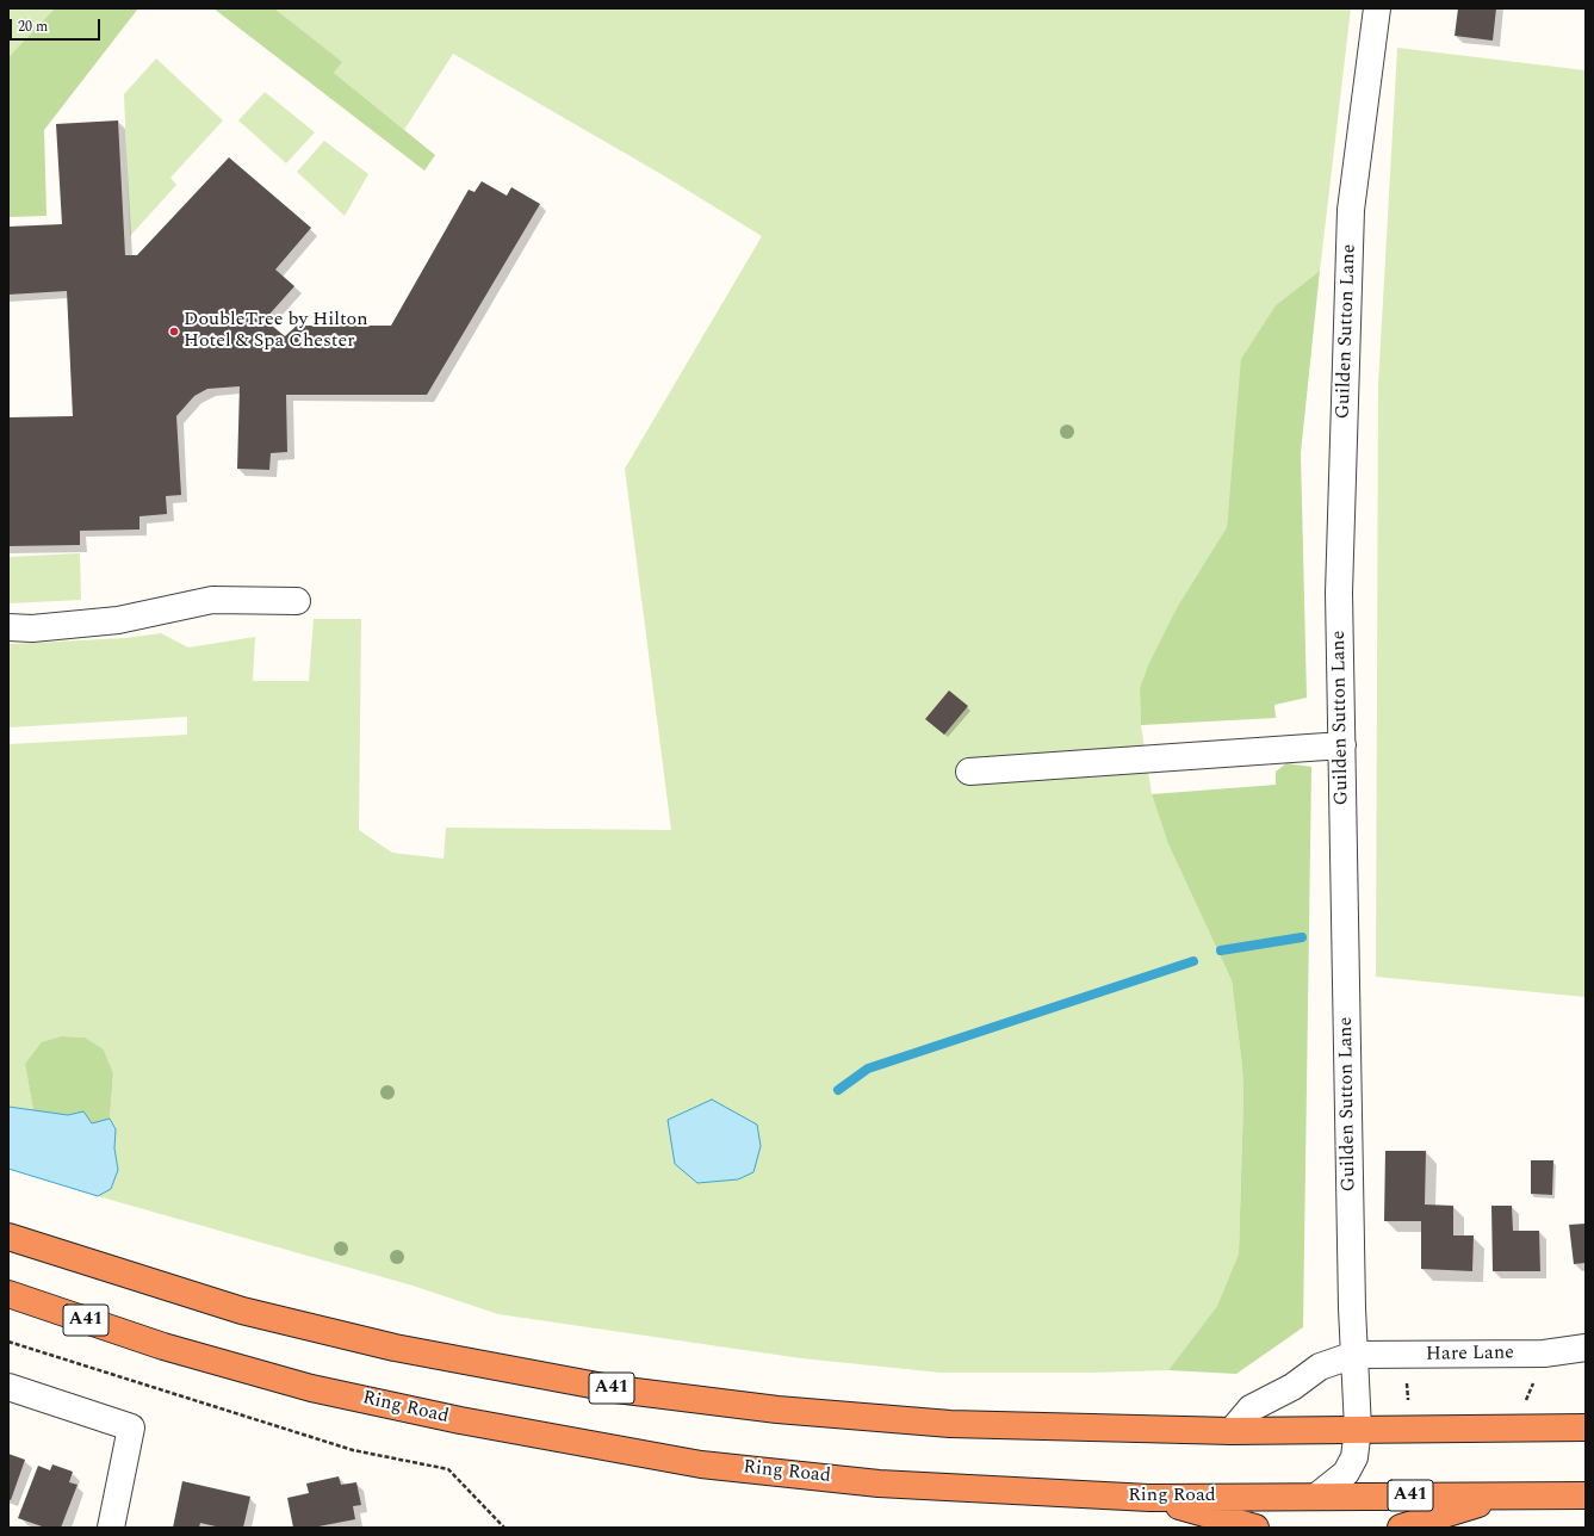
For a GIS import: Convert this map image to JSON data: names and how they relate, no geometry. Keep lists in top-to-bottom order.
{
  "streets": {
    "highway": ["A41", "Ring Road"],
    "street": ["Guilden Sutton Lane", "Hare Lane"]
  },
  "crossings": [
    ["Guilden Sutton Lane", "A41"],
    ["Guilden Sutton Lane", "Hare Lane"],
    ["Guilden Sutton Lane", "Ring Road"],
    ["A41", "Hare Lane"]
  ],
  "places": ["DoubleTree by Hilton Hotel & Spa Chester"],
  "scale_bar": "20 m"
}
